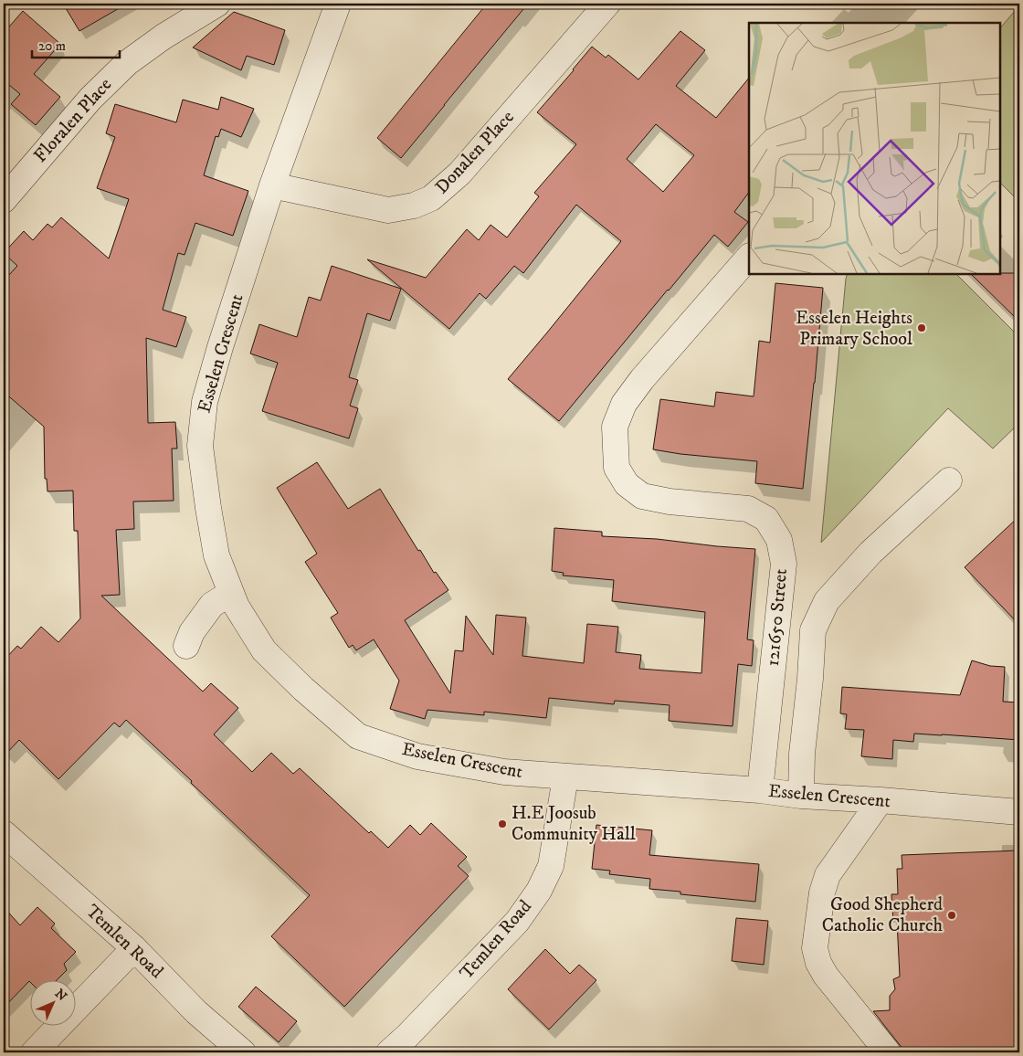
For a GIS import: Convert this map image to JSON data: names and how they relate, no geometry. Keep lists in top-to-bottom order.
{
  "streets": {
    "street": [
      "Floralen Place",
      "Donalen Place",
      "Esselen Crescent",
      "121650 Street",
      "Temlen Road"
    ]
  },
  "crossings": [
    ["Donalen Place", "Esselen Crescent"],
    ["Esselen Crescent", "121650 Street"],
    ["Esselen Crescent", "Temlen Road"]
  ],
  "places": ["Esselen Heights Primary School", "H.E Joosub Community Hall", "Good Shepherd Catholic Church"],
  "scale_bar": "20 m",
  "north": "top right"
}
